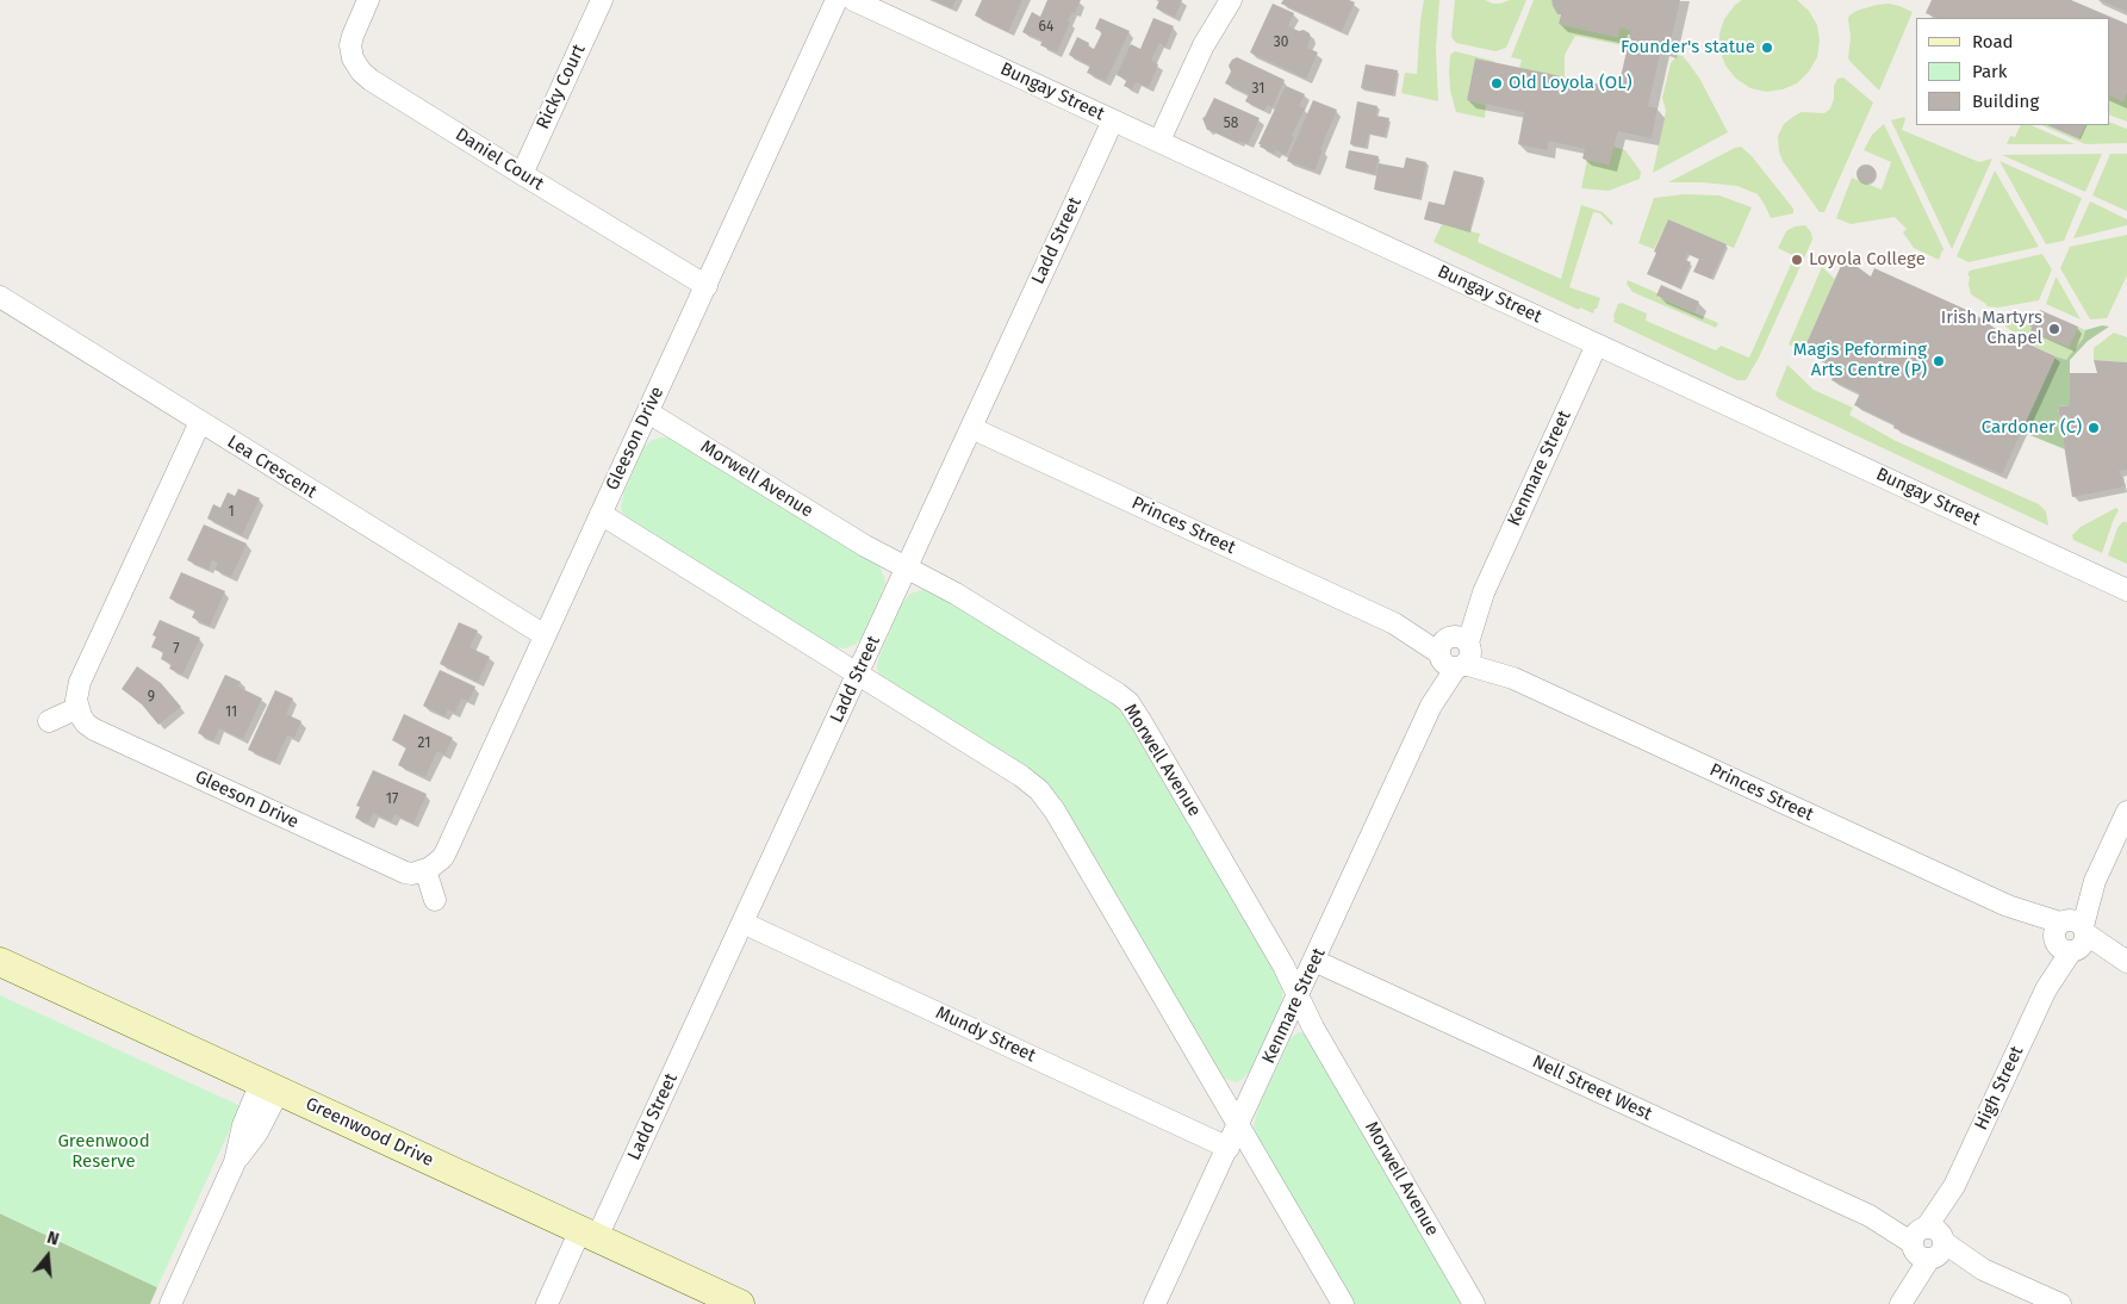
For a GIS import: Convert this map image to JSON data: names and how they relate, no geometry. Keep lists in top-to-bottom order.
{
  "streets": {
    "street": [
      "Ricky Court",
      "Bungay Street",
      "Daniel Court",
      "Ladd Street",
      "Gleeson Drive",
      "Lea Crescent",
      "Kenmare Street",
      "Morwell Avenue",
      "Princes Street",
      "Mundy Street",
      "Nell Street West",
      "High Street",
      "Greenwood Drive"
    ]
  },
  "crossings": [
    ["Ricky Court", "Daniel Court"],
    ["Bungay Street", "Ladd Street"],
    ["Bungay Street", "Kenmare Street"],
    ["Daniel Court", "Gleeson Drive"],
    ["Ladd Street", "Morwell Avenue"],
    ["Ladd Street", "Princes Street"],
    ["Ladd Street", "Mundy Street"],
    ["Ladd Street", "Greenwood Drive"],
    ["Gleeson Drive", "Lea Crescent"],
    ["Gleeson Drive", "Morwell Avenue"],
    ["Kenmare Street", "Morwell Avenue"],
    ["Kenmare Street", "Princes Street"],
    ["Kenmare Street", "Mundy Street"],
    ["Kenmare Street", "Nell Street West"],
    ["Princes Street", "High Street"],
    ["Nell Street West", "High Street"]
  ],
  "parks": ["Greenwood Reserve"],
  "places": [
    "Founder's statue",
    "Old Loyola (OL)",
    "Loyola College",
    "Irish Martyrs Chapel",
    "Magis Peforming Arts Centre (P)",
    "Cardoner (C)"
  ],
  "house_numbers": [
    "64",
    "30",
    "31",
    "58",
    "1",
    "7",
    "9",
    "11",
    "21",
    "17"
  ],
  "legend": ["Road", "Park", "Building"],
  "north": "top"
}
